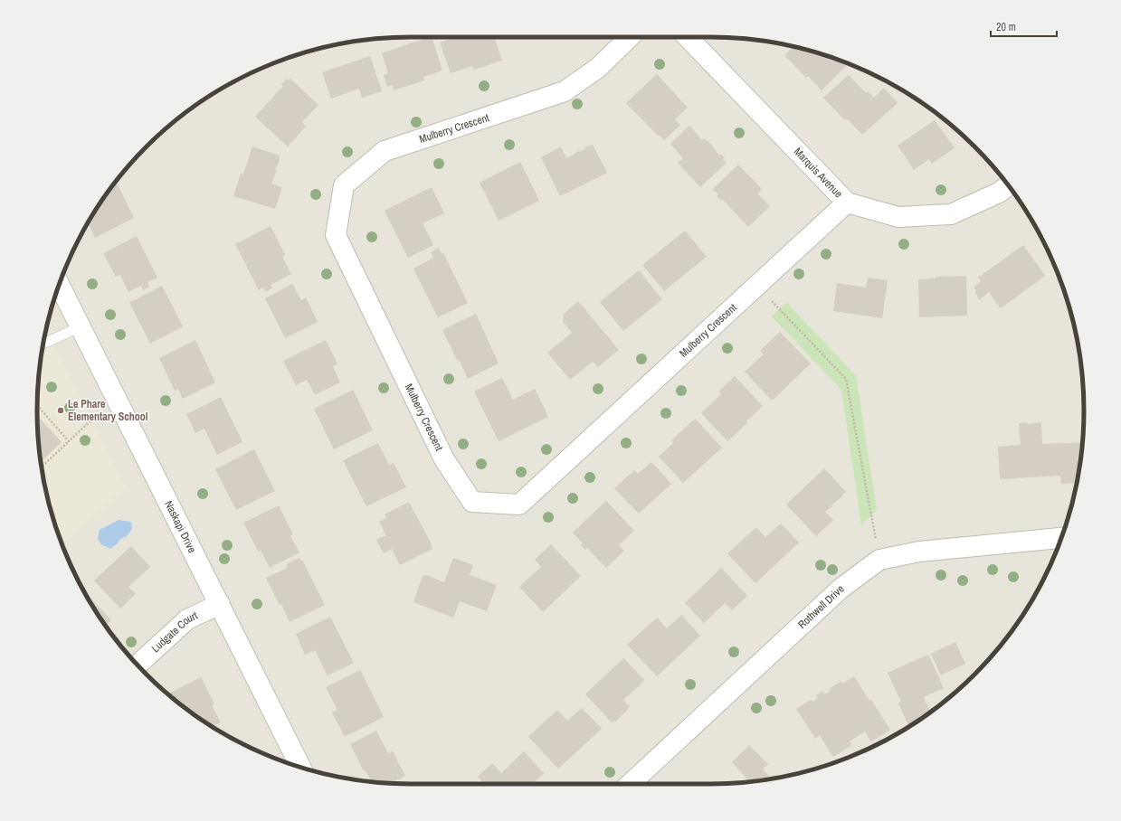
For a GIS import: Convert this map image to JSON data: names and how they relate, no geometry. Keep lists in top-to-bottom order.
{
  "streets": {
    "street": [
      "Mulberry Crescent",
      "Marquis Avenue",
      "Naskapi Drive",
      "Rothwell Drive",
      "Ludgate Court"
    ]
  },
  "crossings": [
    ["Mulberry Crescent", "Marquis Avenue"],
    ["Naskapi Drive", "Ludgate Court"]
  ],
  "places": ["Le Phare Elementary School"],
  "scale_bar": "20 m"
}
